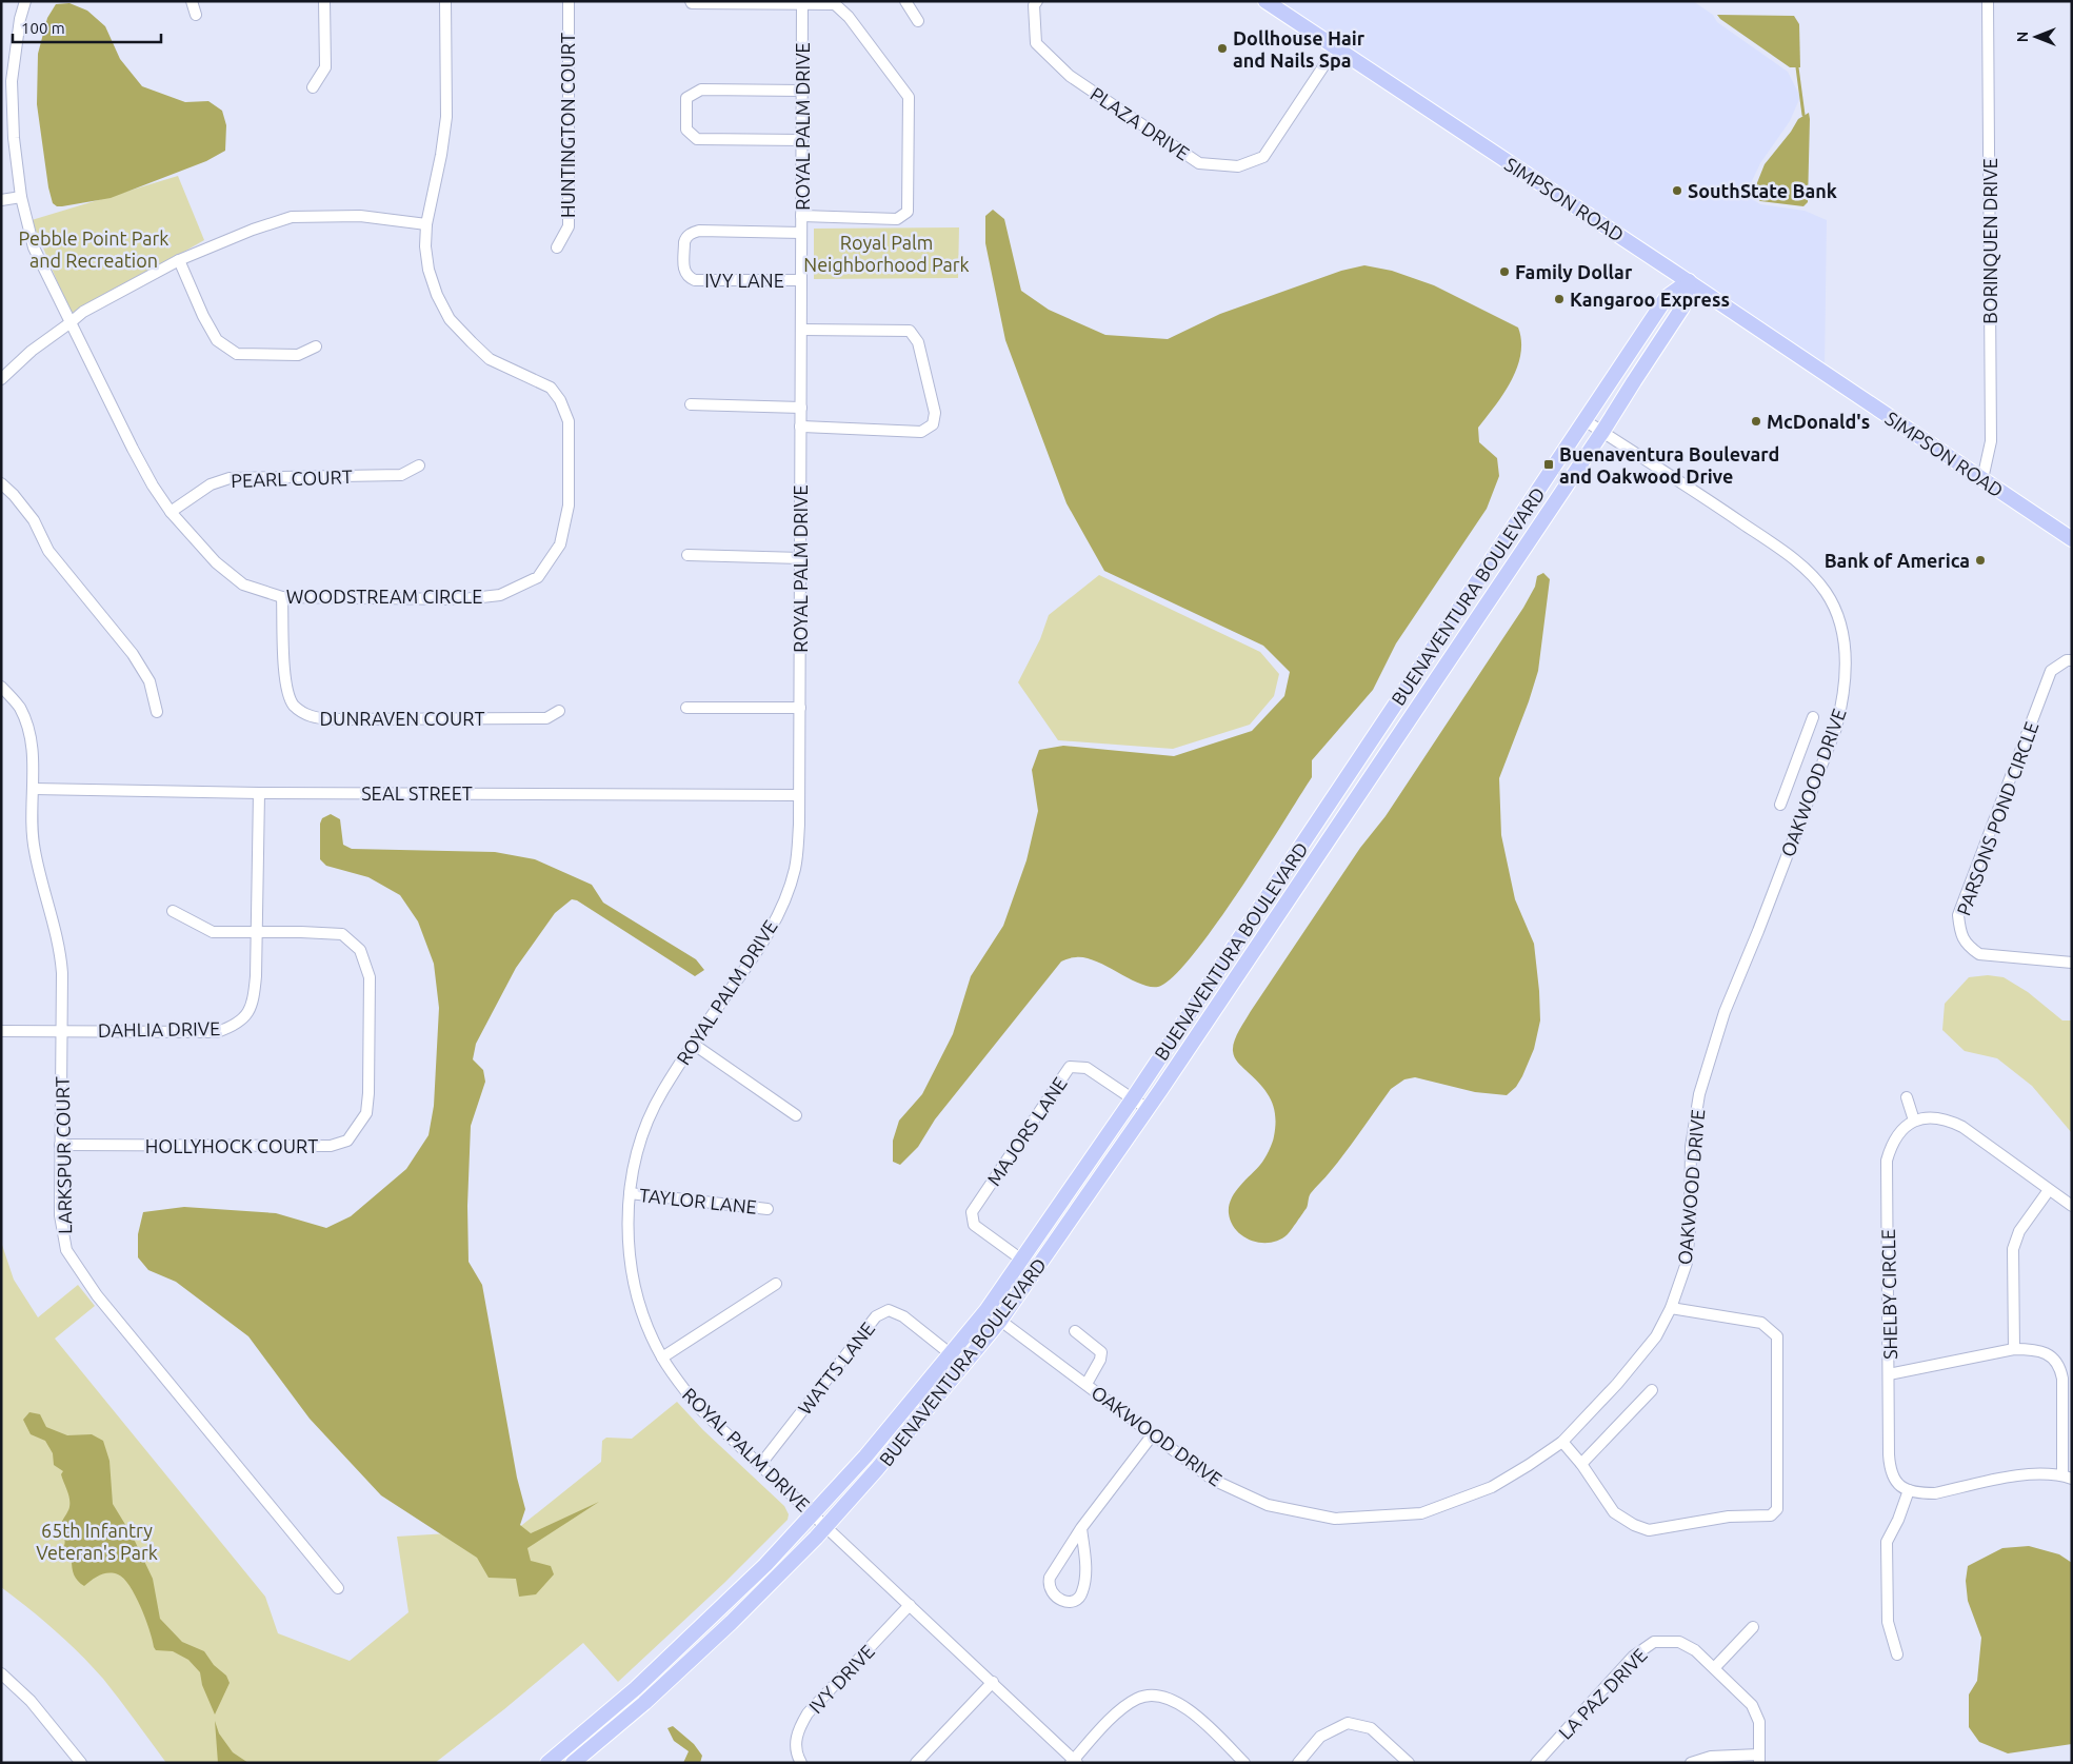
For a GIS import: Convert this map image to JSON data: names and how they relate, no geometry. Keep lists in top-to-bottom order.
{
  "streets": {
    "main road": ["SIMPSON ROAD", "BUENAVENTURA BOULEVARD"],
    "street": [
      "PLAZA DRIVE",
      "HUNTINGTON COURT",
      "ROYAL PALM DRIVE",
      "BORINQUEN DRIVE",
      "IVY LANE",
      "PEARL COURT",
      "WOODSTREAM CIRCLE",
      "DUNRAVEN COURT",
      "OAKWOOD DRIVE",
      "SEAL STREET",
      "PARSONS POND CIRCLE",
      "DAHLIA DRIVE",
      "MAJORS LANE",
      "HOLLYHOCK COURT",
      "LARKSPUR COURT",
      "TAYLOR LANE",
      "SHELBY CIRCLE",
      "WATTS LANE",
      "IVY DRIVE",
      "LA PAZ DRIVE"
    ]
  },
  "crossings": [
    ["PLAZA DRIVE", "SIMPSON ROAD"],
    ["ROYAL PALM DRIVE", "IVY LANE"],
    ["ROYAL PALM DRIVE", "BUENAVENTURA BOULEVARD"],
    ["ROYAL PALM DRIVE", "SEAL STREET"],
    ["ROYAL PALM DRIVE", "TAYLOR LANE"],
    ["ROYAL PALM DRIVE", "WATTS LANE"],
    ["ROYAL PALM DRIVE", "IVY DRIVE"],
    ["SIMPSON ROAD", "BORINQUEN DRIVE"],
    ["SIMPSON ROAD", "BUENAVENTURA BOULEVARD"],
    ["PEARL COURT", "WOODSTREAM CIRCLE"],
    ["WOODSTREAM CIRCLE", "DUNRAVEN COURT"],
    ["BUENAVENTURA BOULEVARD", "OAKWOOD DRIVE"],
    ["BUENAVENTURA BOULEVARD", "MAJORS LANE"],
    ["BUENAVENTURA BOULEVARD", "WATTS LANE"],
    ["SEAL STREET", "DAHLIA DRIVE"],
    ["SEAL STREET", "LARKSPUR COURT"],
    ["DAHLIA DRIVE", "HOLLYHOCK COURT"],
    ["DAHLIA DRIVE", "LARKSPUR COURT"],
    ["HOLLYHOCK COURT", "LARKSPUR COURT"]
  ],
  "parks": ["Pebble Point Park and Recreation", "Royal Palm Neighborhood Park", "65th Infantry Veteran's Park"],
  "places": {
    "other": [
      "Dollhouse Hair and Nails Spa",
      "SouthState Bank",
      "Family Dollar",
      "Kangaroo Express",
      "McDonald's",
      "Bank of America"
    ],
    "transit": ["Buenaventura Boulevard and Oakwood Drive"]
  },
  "scale_bar": "100 m",
  "north": "left"
}
